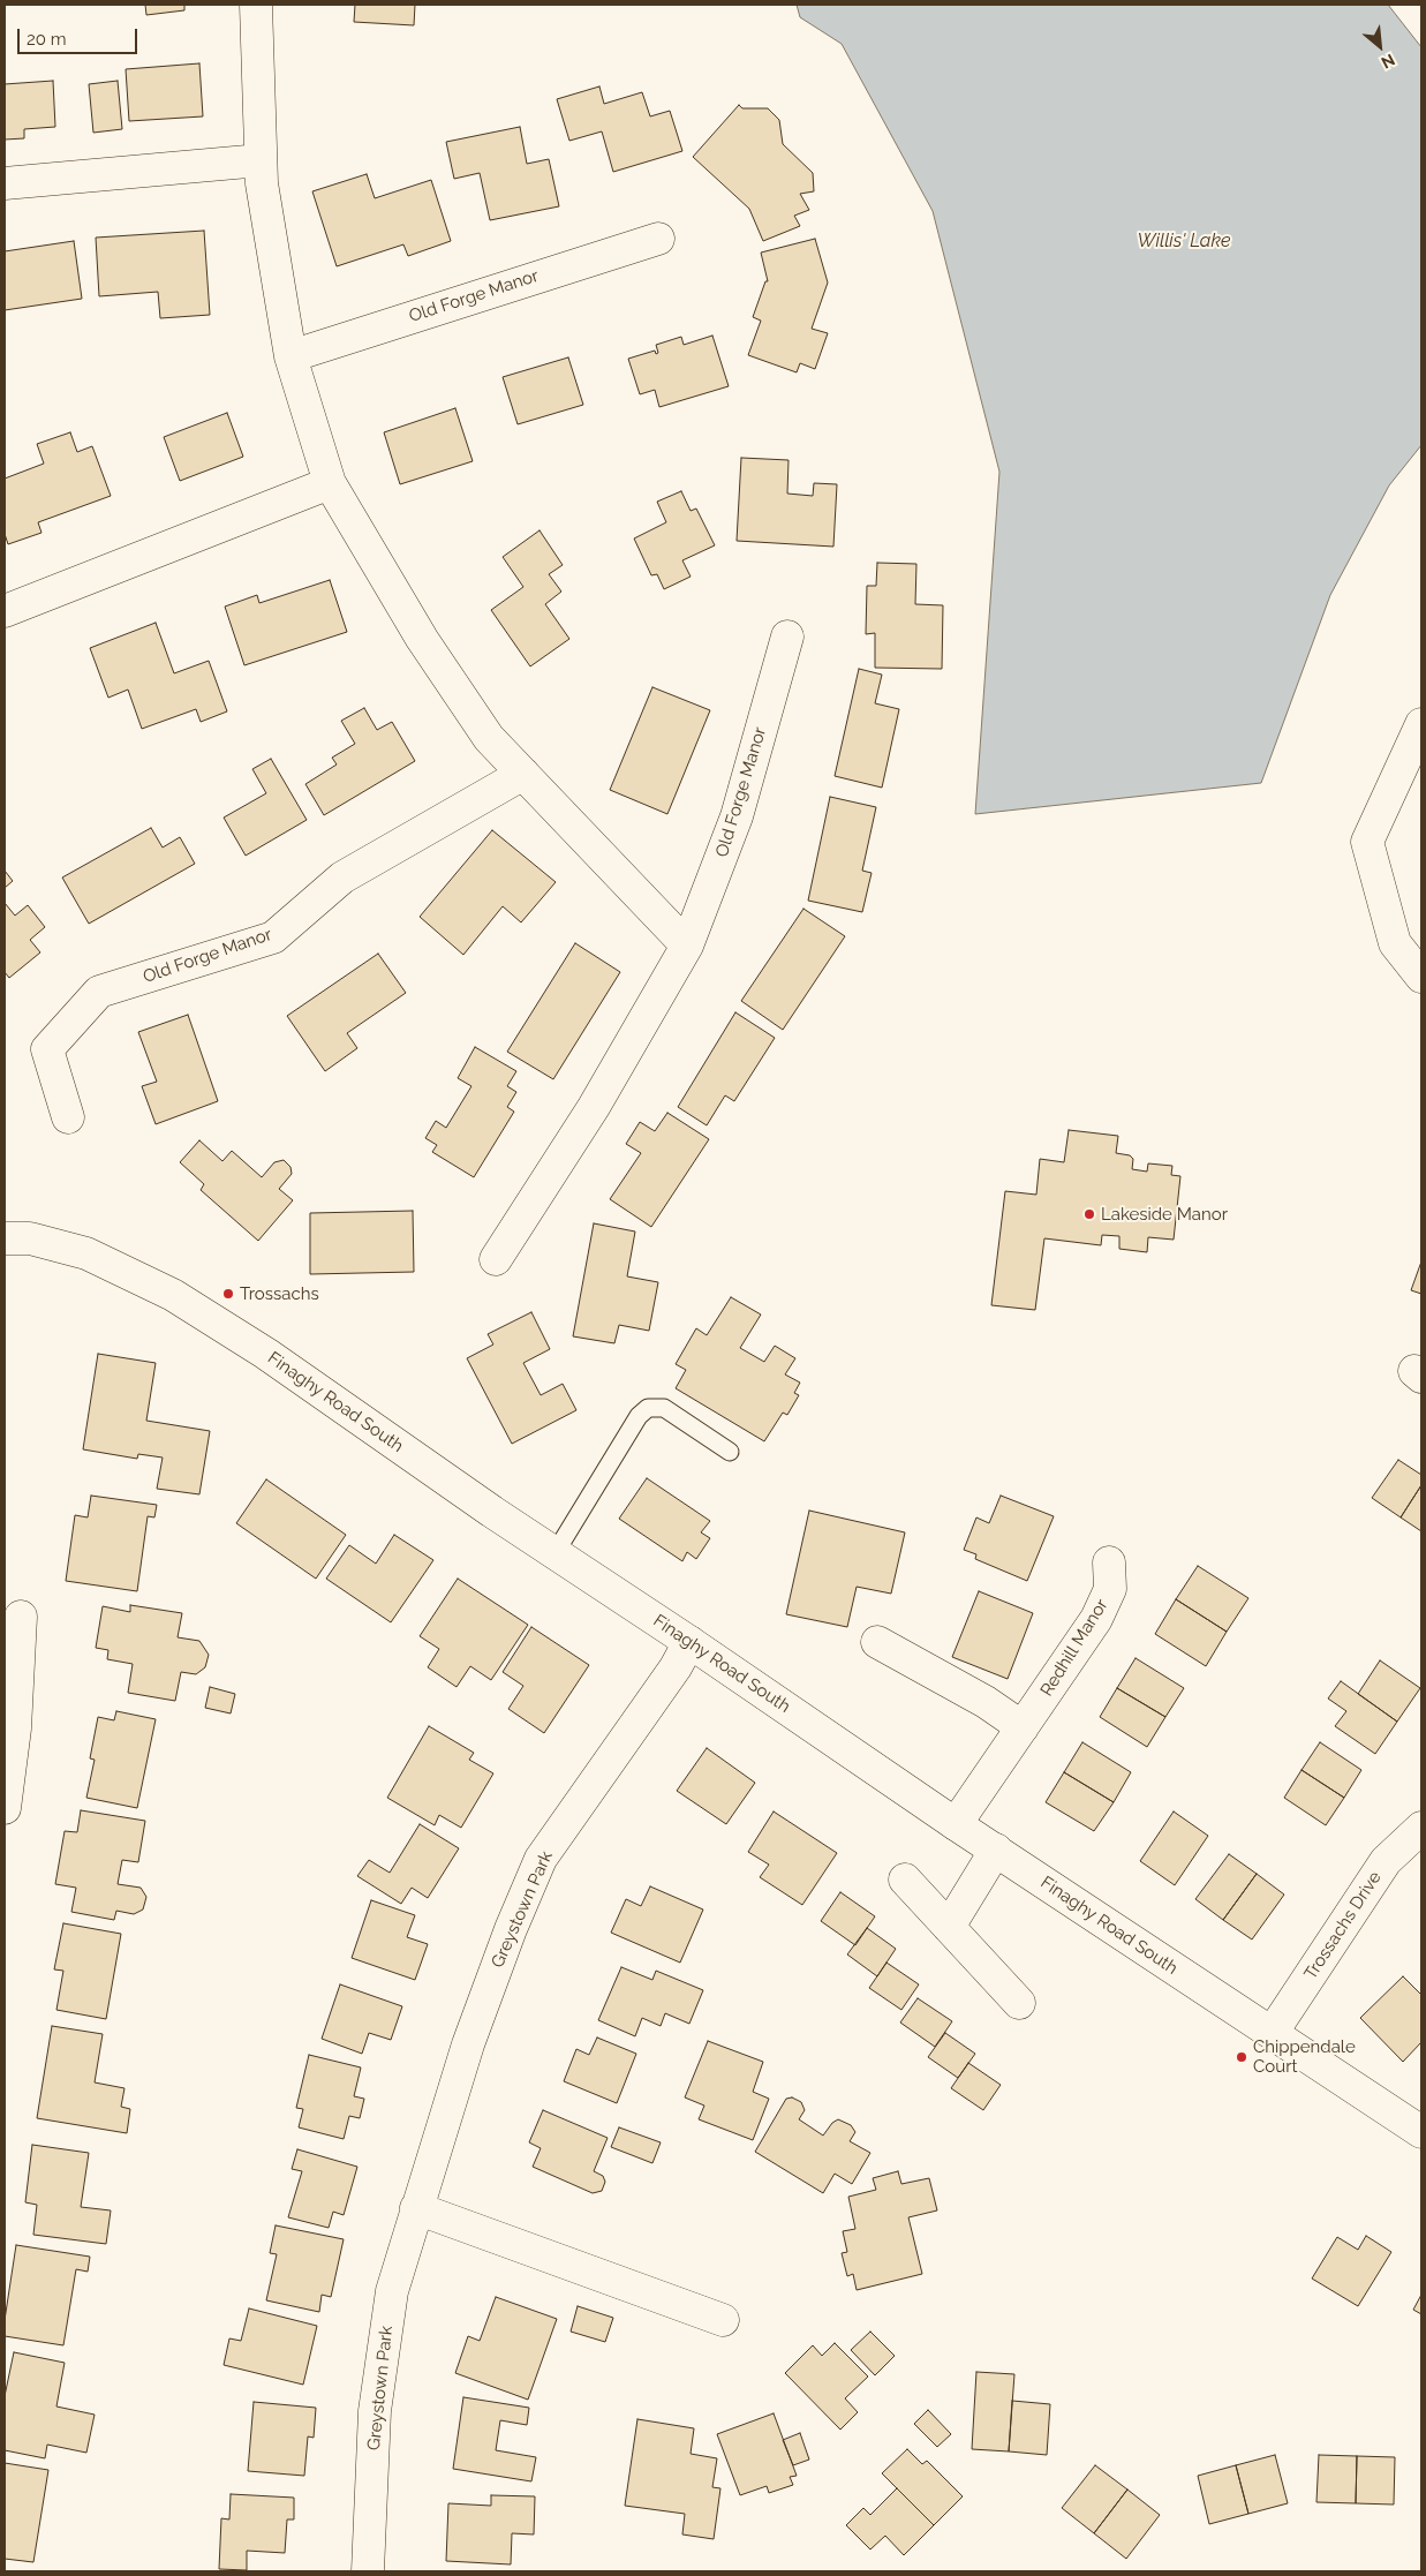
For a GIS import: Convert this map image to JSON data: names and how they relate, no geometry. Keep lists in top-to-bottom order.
{
  "streets": {
    "street": [
      "Old Forge Manor",
      "Finaghy Road South",
      "Redhill Manor",
      "Greystown Park",
      "Trossachs Drive"
    ]
  },
  "crossings": [
    ["Finaghy Road South", "Redhill Manor"],
    ["Finaghy Road South", "Greystown Park"],
    ["Finaghy Road South", "Trossachs Drive"]
  ],
  "water": ["Willis' Lake"],
  "places": ["Lakeside Manor", "Trossachs", "Chippendale Court"],
  "scale_bar": "20 m",
  "north": "bottom right"
}
